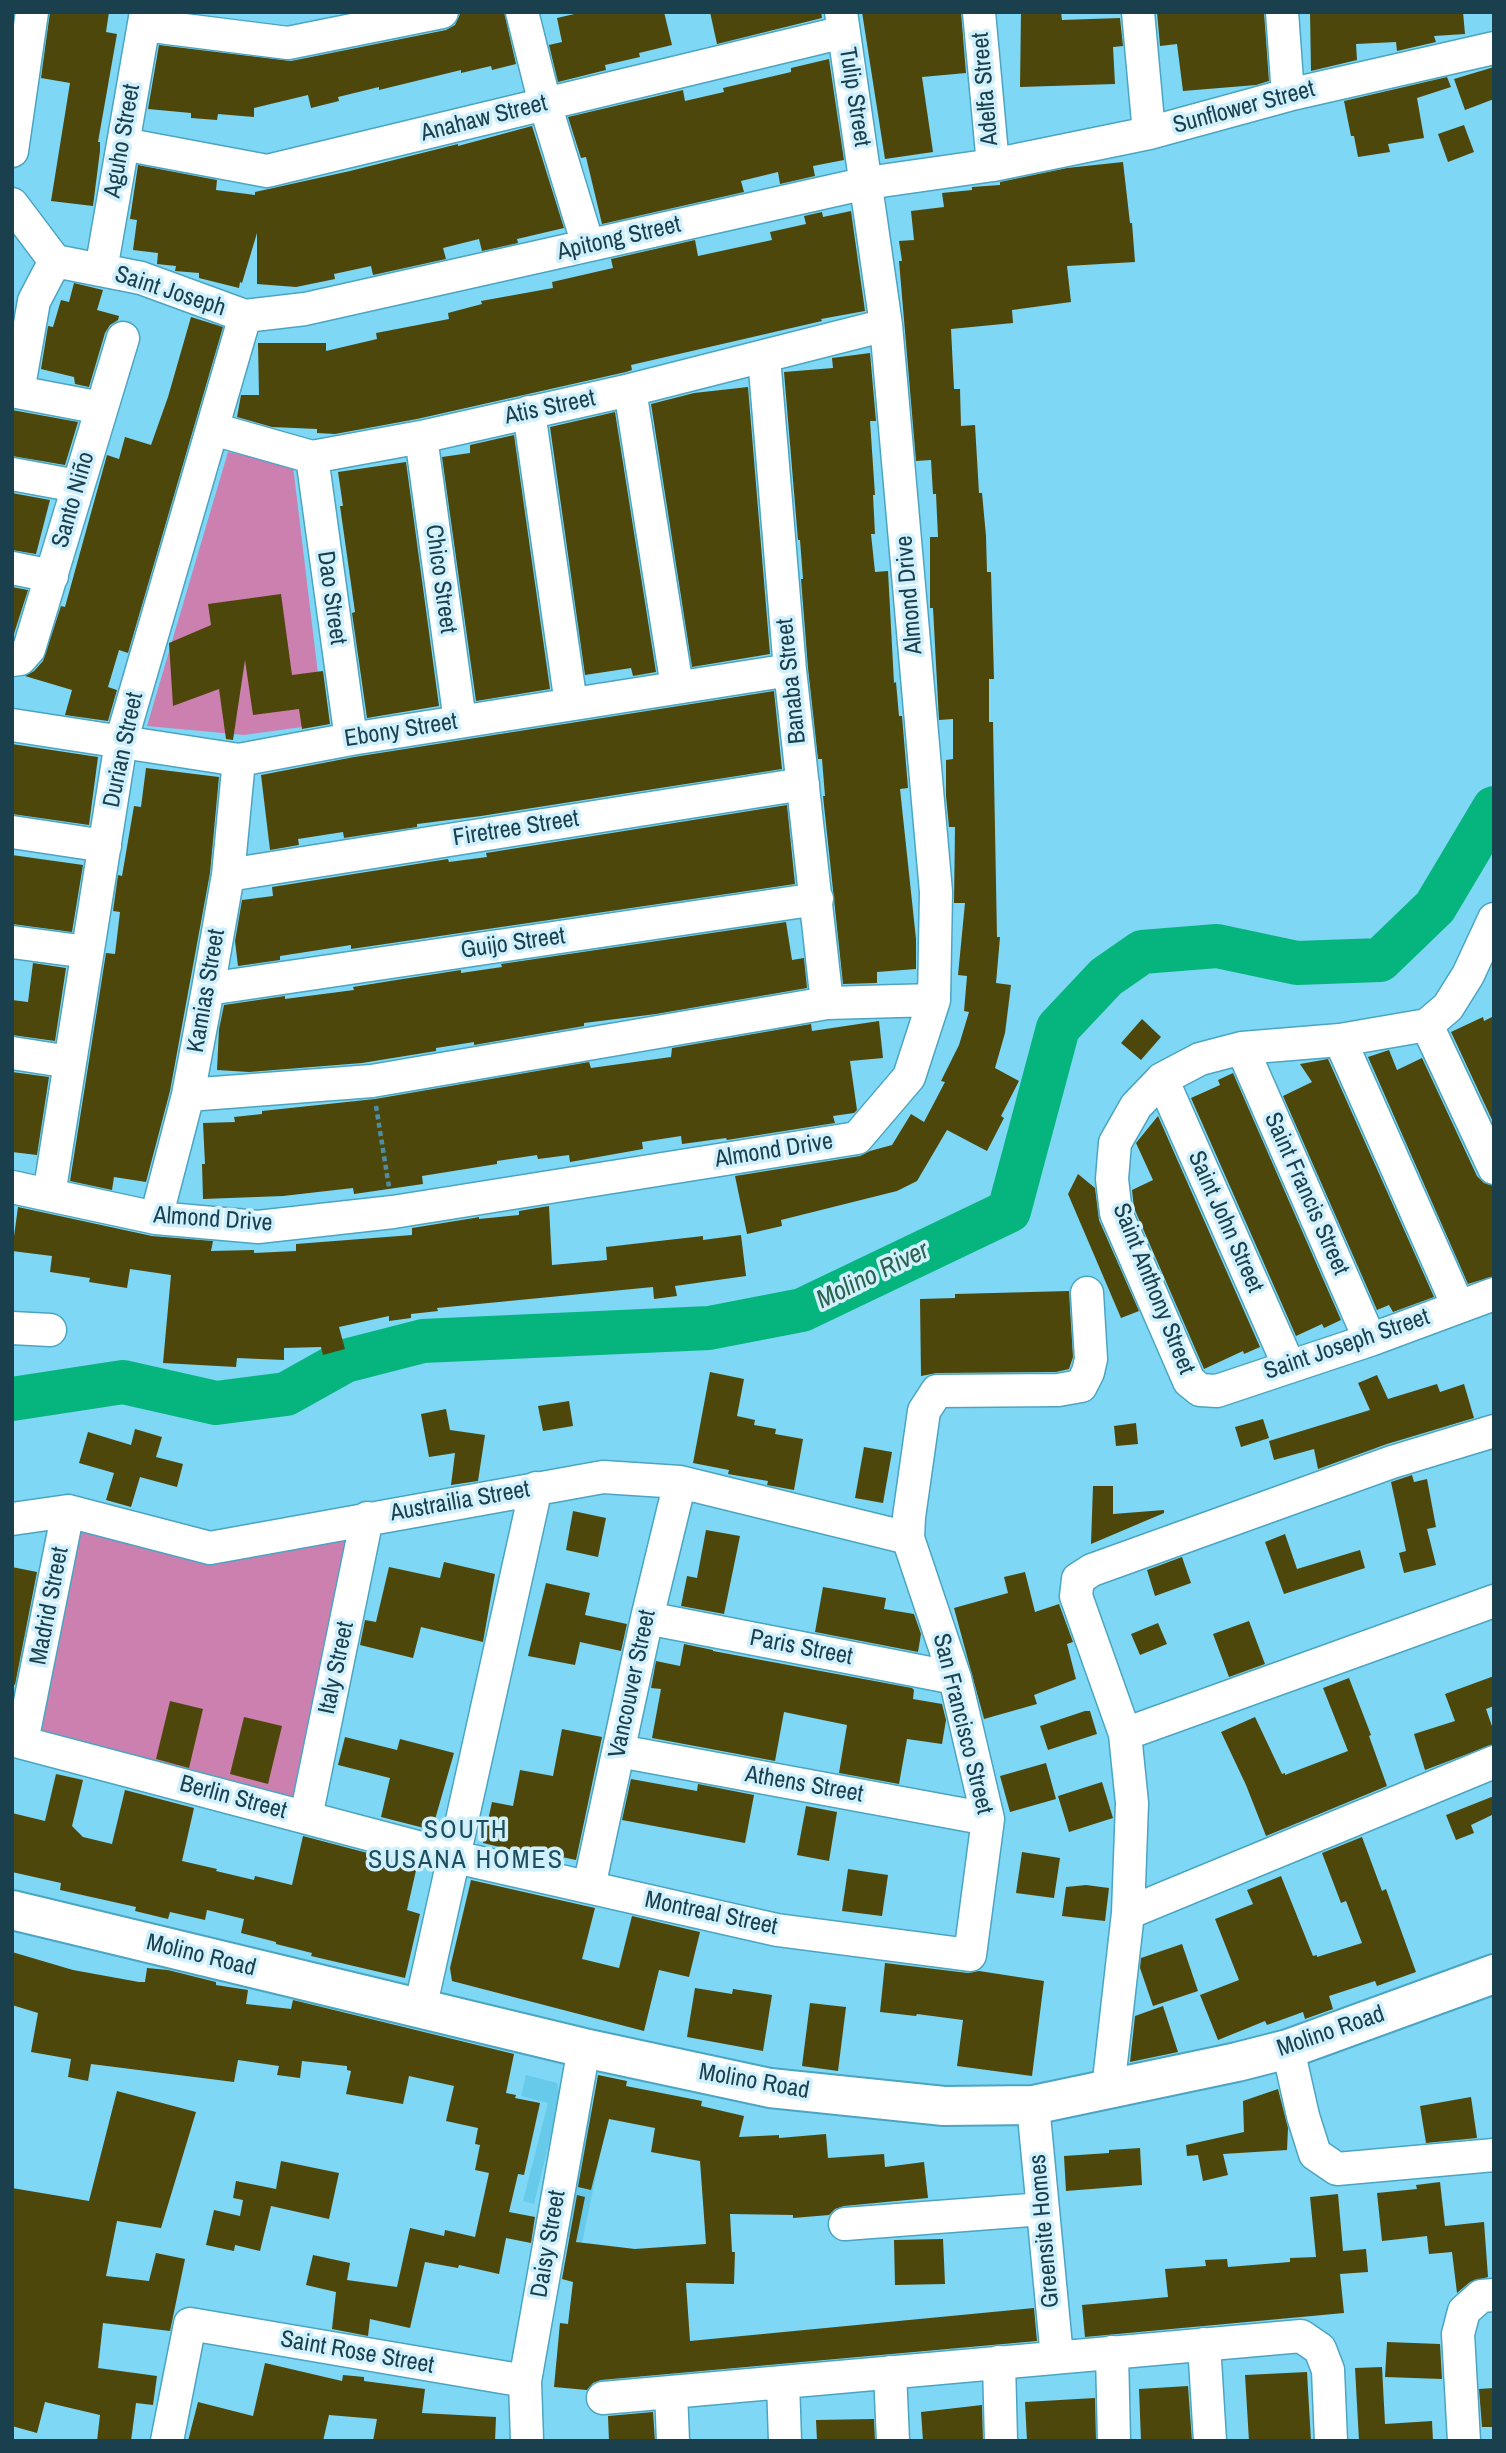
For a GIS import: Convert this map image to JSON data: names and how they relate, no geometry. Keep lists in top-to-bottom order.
{
  "streets": {
    "main road": ["Molino Road"],
    "street": [
      "Adelfa Street",
      "Tulip Street",
      "Sunflower Street",
      "Anahaw Street",
      "Aguho Street",
      "Apitong Street",
      "Saint Joseph",
      "Atis Street",
      "Santo Niño",
      "Chico Street",
      "Almond Drive",
      "Dao Street",
      "Banaba Street",
      "Ebony Street",
      "Durian Street",
      "Firetree Street",
      "Guijo Street",
      "Kamias Street",
      "Saint Francis Street",
      "Saint John Street",
      "Saint Anthony Street",
      "Saint Joseph Street",
      "Austrailia Street",
      "Madrid Street",
      "Paris Street",
      "Italy Street",
      "Vancouver Street",
      "San Francisco Street",
      "Athens Street",
      "Berlin Street",
      "Montreal Street",
      "Greensite Homes",
      "Daisy Street",
      "Saint Rose Street"
    ]
  },
  "crossings": [
    ["Adelfa Street", "Sunflower Street"],
    ["Adelfa Street", "Apitong Street"],
    ["Tulip Street", "Anahaw Street"],
    ["Tulip Street", "Apitong Street"],
    ["Tulip Street", "Almond Drive"],
    ["Sunflower Street", "Apitong Street"],
    ["Anahaw Street", "Aguho Street"],
    ["Aguho Street", "Saint Joseph"],
    ["Apitong Street", "Saint Joseph"],
    ["Apitong Street", "Almond Drive"],
    ["Apitong Street", "Durian Street"],
    ["Saint Joseph", "Durian Street"],
    ["Atis Street", "Chico Street"],
    ["Atis Street", "Almond Drive"],
    ["Atis Street", "Dao Street"],
    ["Atis Street", "Banaba Street"],
    ["Atis Street", "Durian Street"],
    ["Chico Street", "Ebony Street"],
    ["Almond Drive", "Durian Street"],
    ["Almond Drive", "Kamias Street"],
    ["Dao Street", "Ebony Street"],
    ["Banaba Street", "Ebony Street"],
    ["Banaba Street", "Firetree Street"],
    ["Banaba Street", "Guijo Street"],
    ["Ebony Street", "Durian Street"],
    ["Ebony Street", "Kamias Street"],
    ["Firetree Street", "Kamias Street"],
    ["Guijo Street", "Kamias Street"],
    ["Saint Francis Street", "Saint Joseph Street"],
    ["Saint John Street", "Saint Anthony Street"],
    ["Saint John Street", "Saint Joseph Street"],
    ["Saint Anthony Street", "Saint Joseph Street"],
    ["Austrailia Street", "Madrid Street"],
    ["Austrailia Street", "Italy Street"],
    ["Austrailia Street", "Vancouver Street"],
    ["Austrailia Street", "San Francisco Street"],
    ["Madrid Street", "Berlin Street"],
    ["Paris Street", "Vancouver Street"],
    ["Paris Street", "San Francisco Street"],
    ["Italy Street", "Berlin Street"],
    ["Vancouver Street", "Athens Street"],
    ["Vancouver Street", "Montreal Street"],
    ["San Francisco Street", "Athens Street"],
    ["San Francisco Street", "Montreal Street"],
    ["Berlin Street", "Montreal Street"],
    ["Molino Road", "Greensite Homes"],
    ["Molino Road", "Daisy Street"],
    ["Daisy Street", "Saint Rose Street"]
  ],
  "districts": ["SOUTH SUSANA HOMES"],
  "water": ["Molino River"]
}
